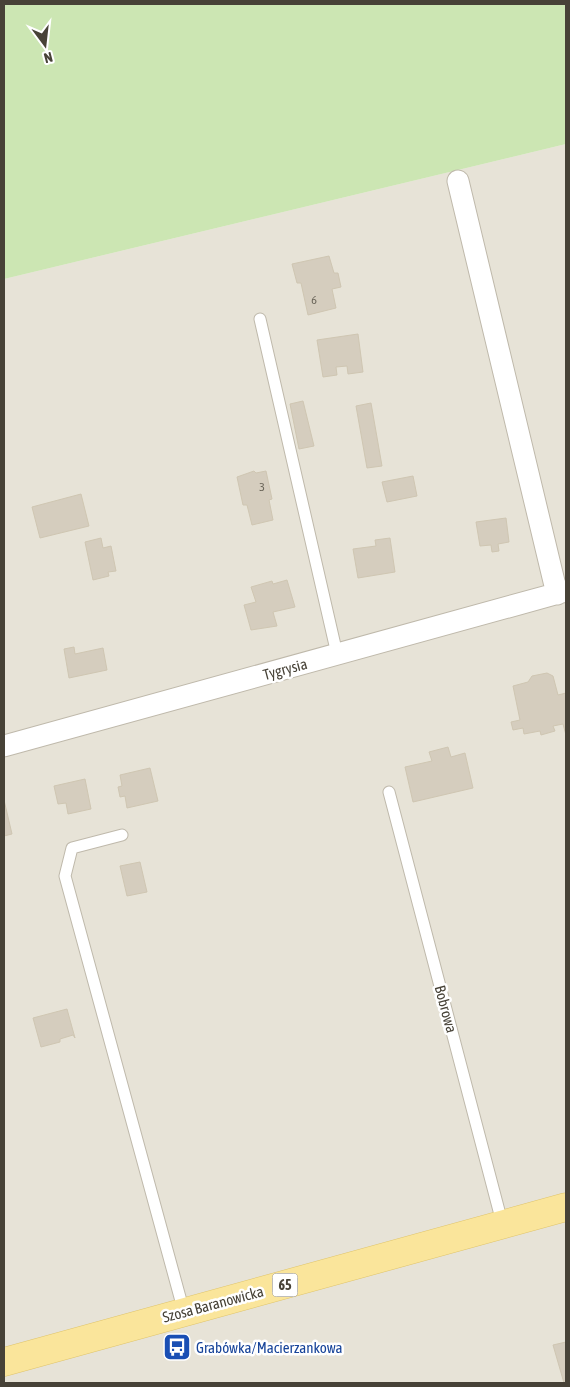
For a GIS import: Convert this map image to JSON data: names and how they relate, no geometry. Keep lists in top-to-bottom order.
{
  "streets": {
    "main road": ["65", "Szosa Baranowicka"],
    "street": ["Tygrysia"],
    "lane": ["Bobrowa"]
  },
  "crossings": [
    ["Bobrowa", "Szosa Baranowicka"]
  ],
  "places": {
    "bus stop": ["Grabówka/Macierzankowa"]
  },
  "house_numbers": ["6", "3"],
  "north": "bottom"
}
